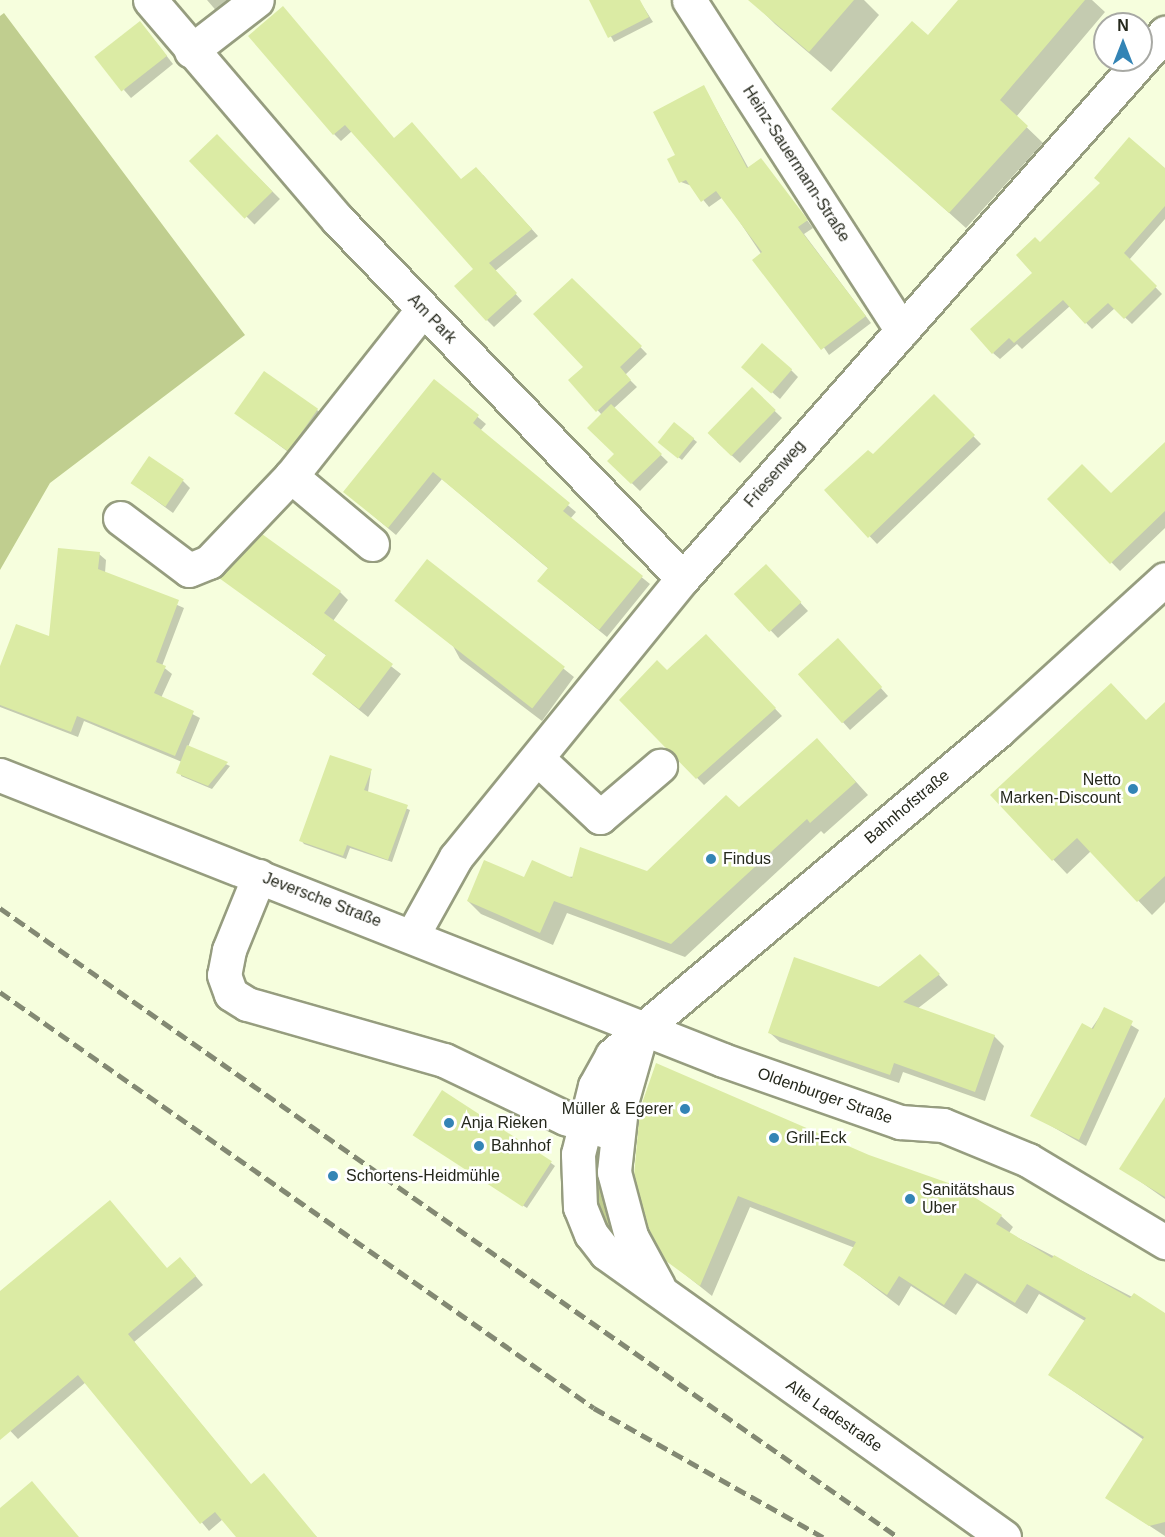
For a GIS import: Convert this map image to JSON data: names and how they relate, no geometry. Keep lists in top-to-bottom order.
{
  "streets": {
    "street": [
      "Heinz-Sauermann-Straße",
      "Am Park",
      "Friesenweg",
      "Bahnhofstraße",
      "Jeversche Straße",
      "Oldenburger Straße",
      "Alte Ladestraße"
    ]
  },
  "crossings": [
    ["Heinz-Sauermann-Straße", "Friesenweg"],
    ["Am Park", "Friesenweg"],
    ["Friesenweg", "Jeversche Straße"],
    ["Bahnhofstraße", "Jeversche Straße"],
    ["Bahnhofstraße", "Oldenburger Straße"],
    ["Bahnhofstraße", "Alte Ladestraße"],
    ["Jeversche Straße", "Oldenburger Straße"],
    ["Jeversche Straße", "Alte Ladestraße"],
    ["Oldenburger Straße", "Alte Ladestraße"]
  ],
  "places": [
    "Netto Marken-Discount",
    "Findus",
    "Müller & Egerer",
    "Anja Rieken",
    "Grill-Eck",
    "Bahnhof",
    "Schortens-Heidmühle",
    "Sanitätshaus Uber"
  ],
  "north": "top"
}
